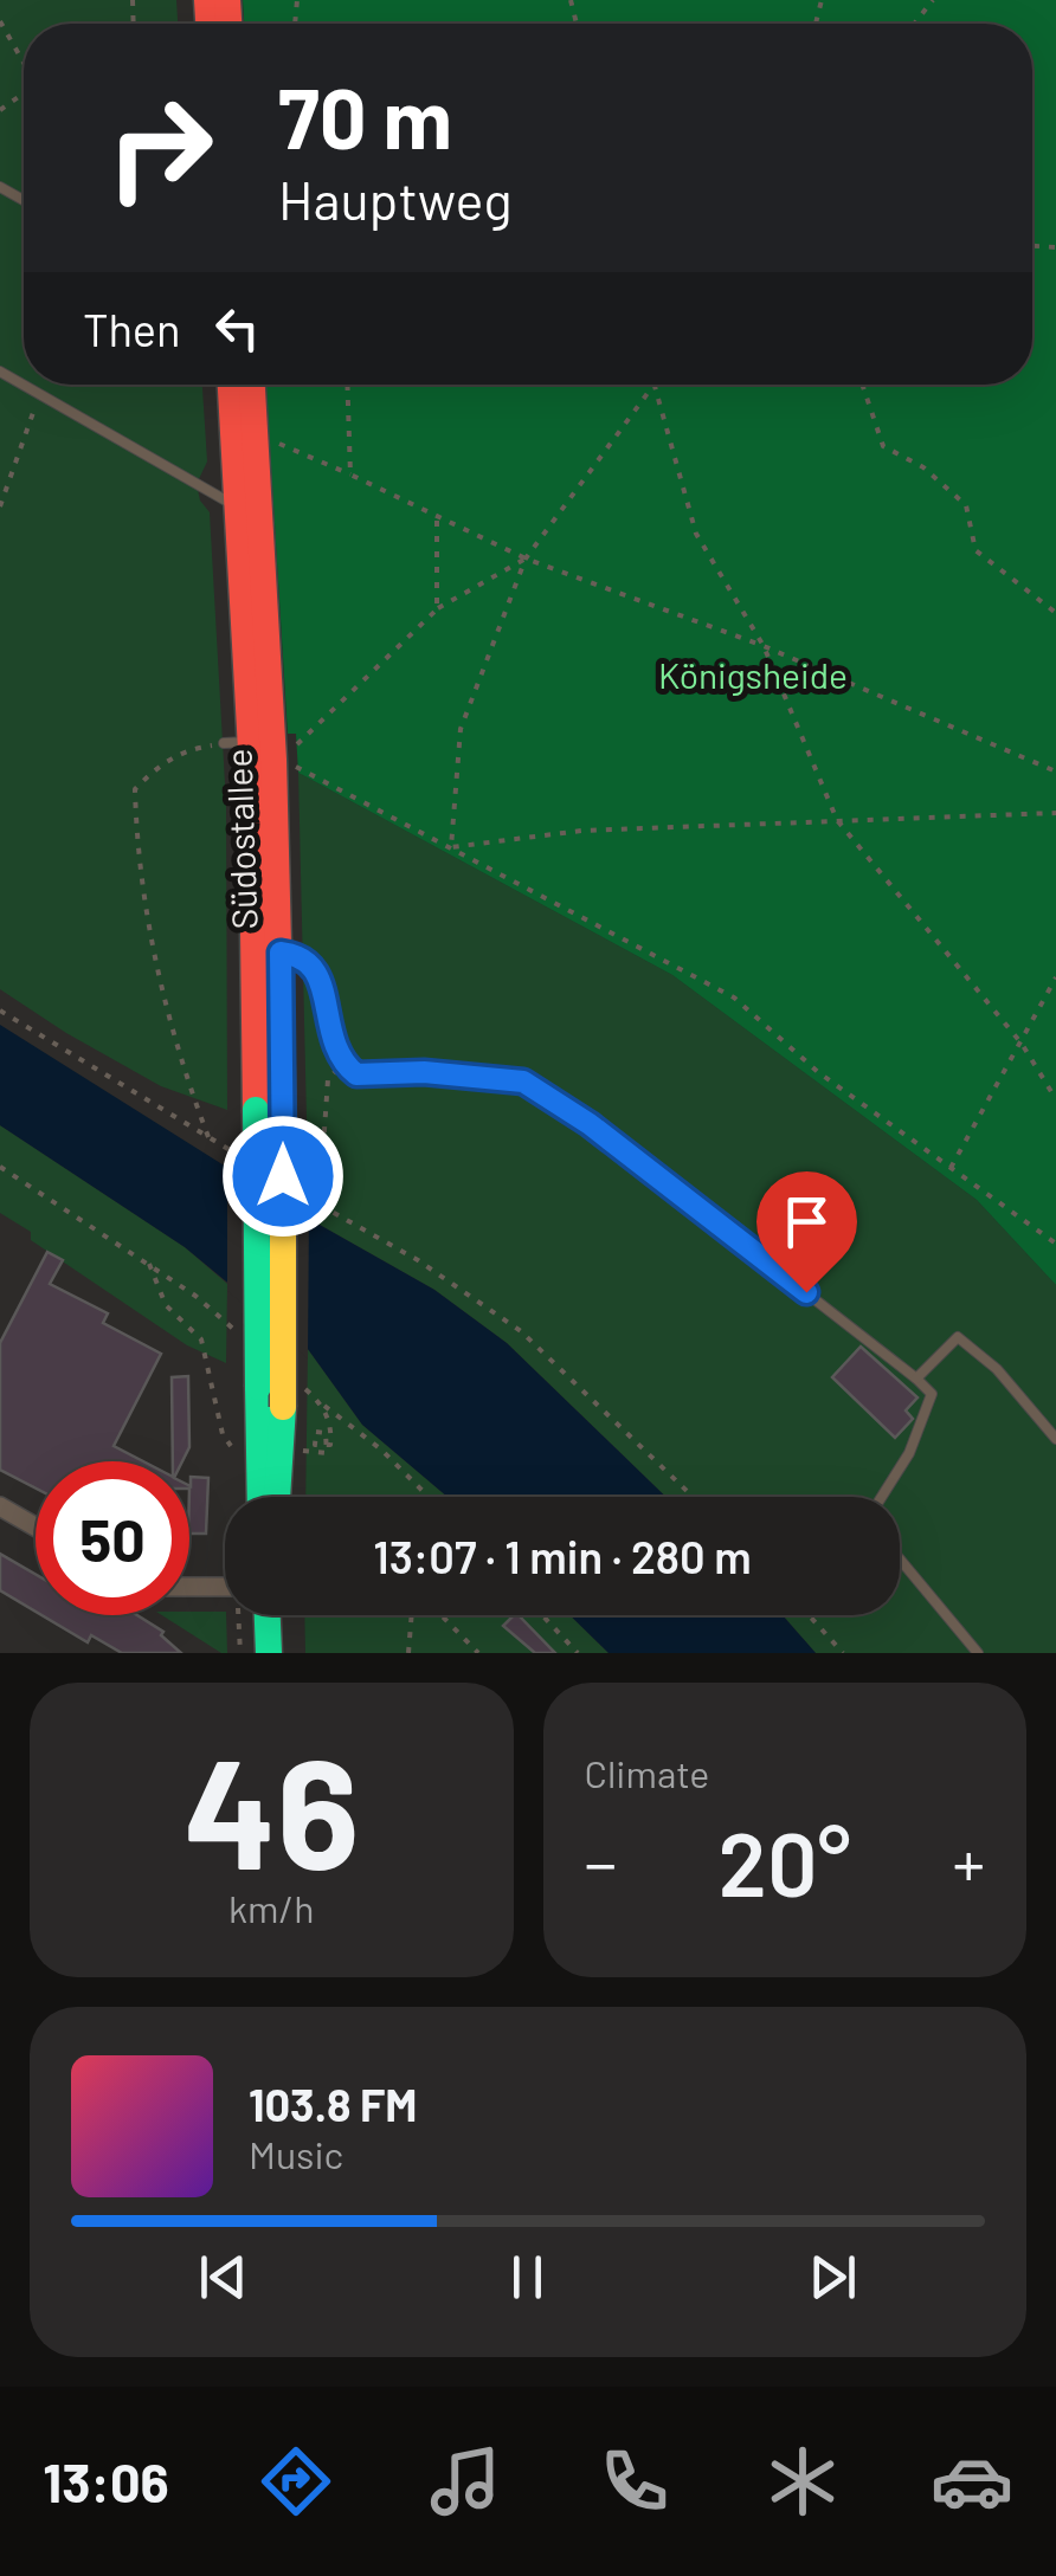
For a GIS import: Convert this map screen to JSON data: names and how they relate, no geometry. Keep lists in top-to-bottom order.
{
  "streets": {
    "main road": ["Südostallee"]
  },
  "parks": ["Königsheide"],
  "page": {
    "turn": ["70 m", "Hauptweg"],
    "then": "Then",
    "limit": "50",
    "trip": "13:07 · 1 min · 280 m",
    "tile": [
      ["46", "km/h"],
      "Climate"
    ],
    "heat": ["−", "20°", "+"],
    "song": ["103.8 FM", "Music"],
    "tabs": "13:06"
  }
}
